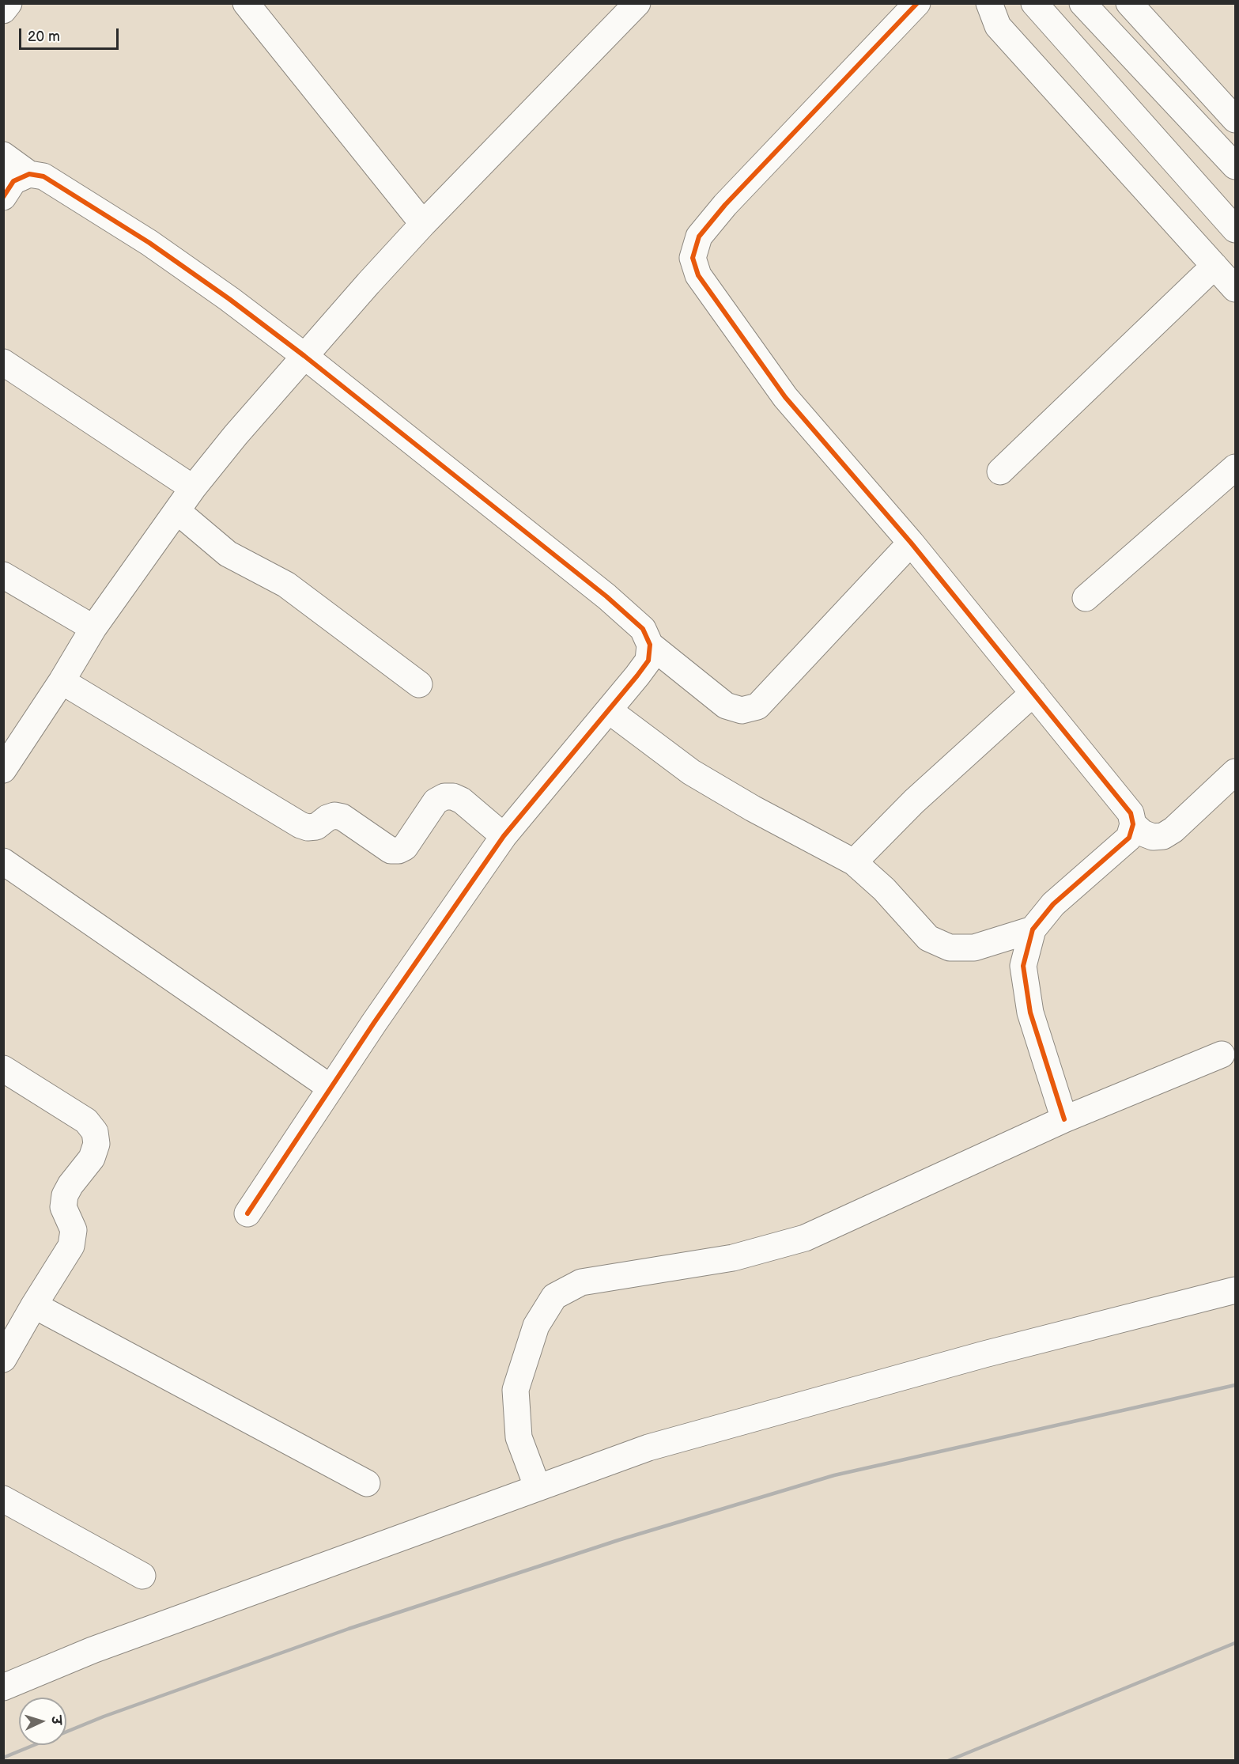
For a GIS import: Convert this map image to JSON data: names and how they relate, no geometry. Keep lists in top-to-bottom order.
{
  "scale_bar": "20 m",
  "north": "right"
}
